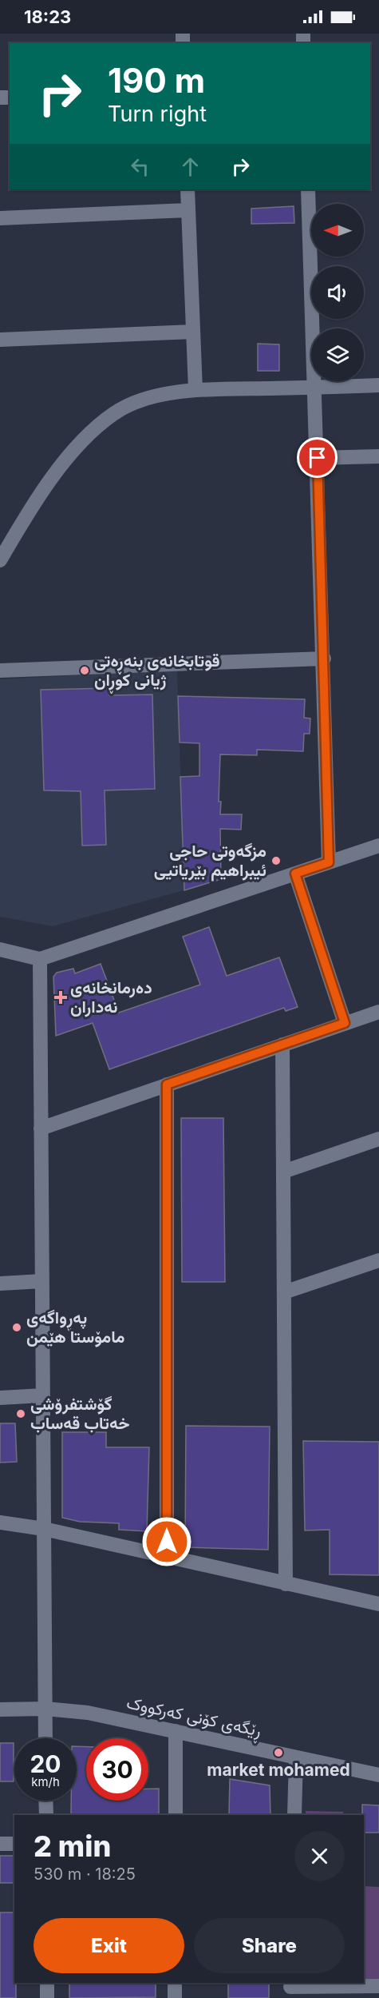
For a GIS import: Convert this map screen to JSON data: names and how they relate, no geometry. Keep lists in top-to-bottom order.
{
  "streets": {
    "street": ["ڕێگەی کۆنی کەرکووک"]
  },
  "places": {
    "other": [
      "قوتابخانەی بنەڕەتی ژیانی کوڕان",
      "مزگەوتی حاجی ئیبراهیم بێریاتیی",
      "پەڕواگەی مامۆستا هێمن",
      "گۆشتفرۆشی خەتاب قەساب",
      "market mohamed"
    ],
    "health": ["دەرمانخانەی نەداران"]
  },
  "north": "left",
  "page": {
    "status": "18:23",
    "turn": ["190 m", "Turn right"],
    "speed": "20 km/h",
    "limit": "30",
    "heading": ["2 min", "530 m · 18:25"],
    "buttons": ["Exit", "Share"]
  }
}
